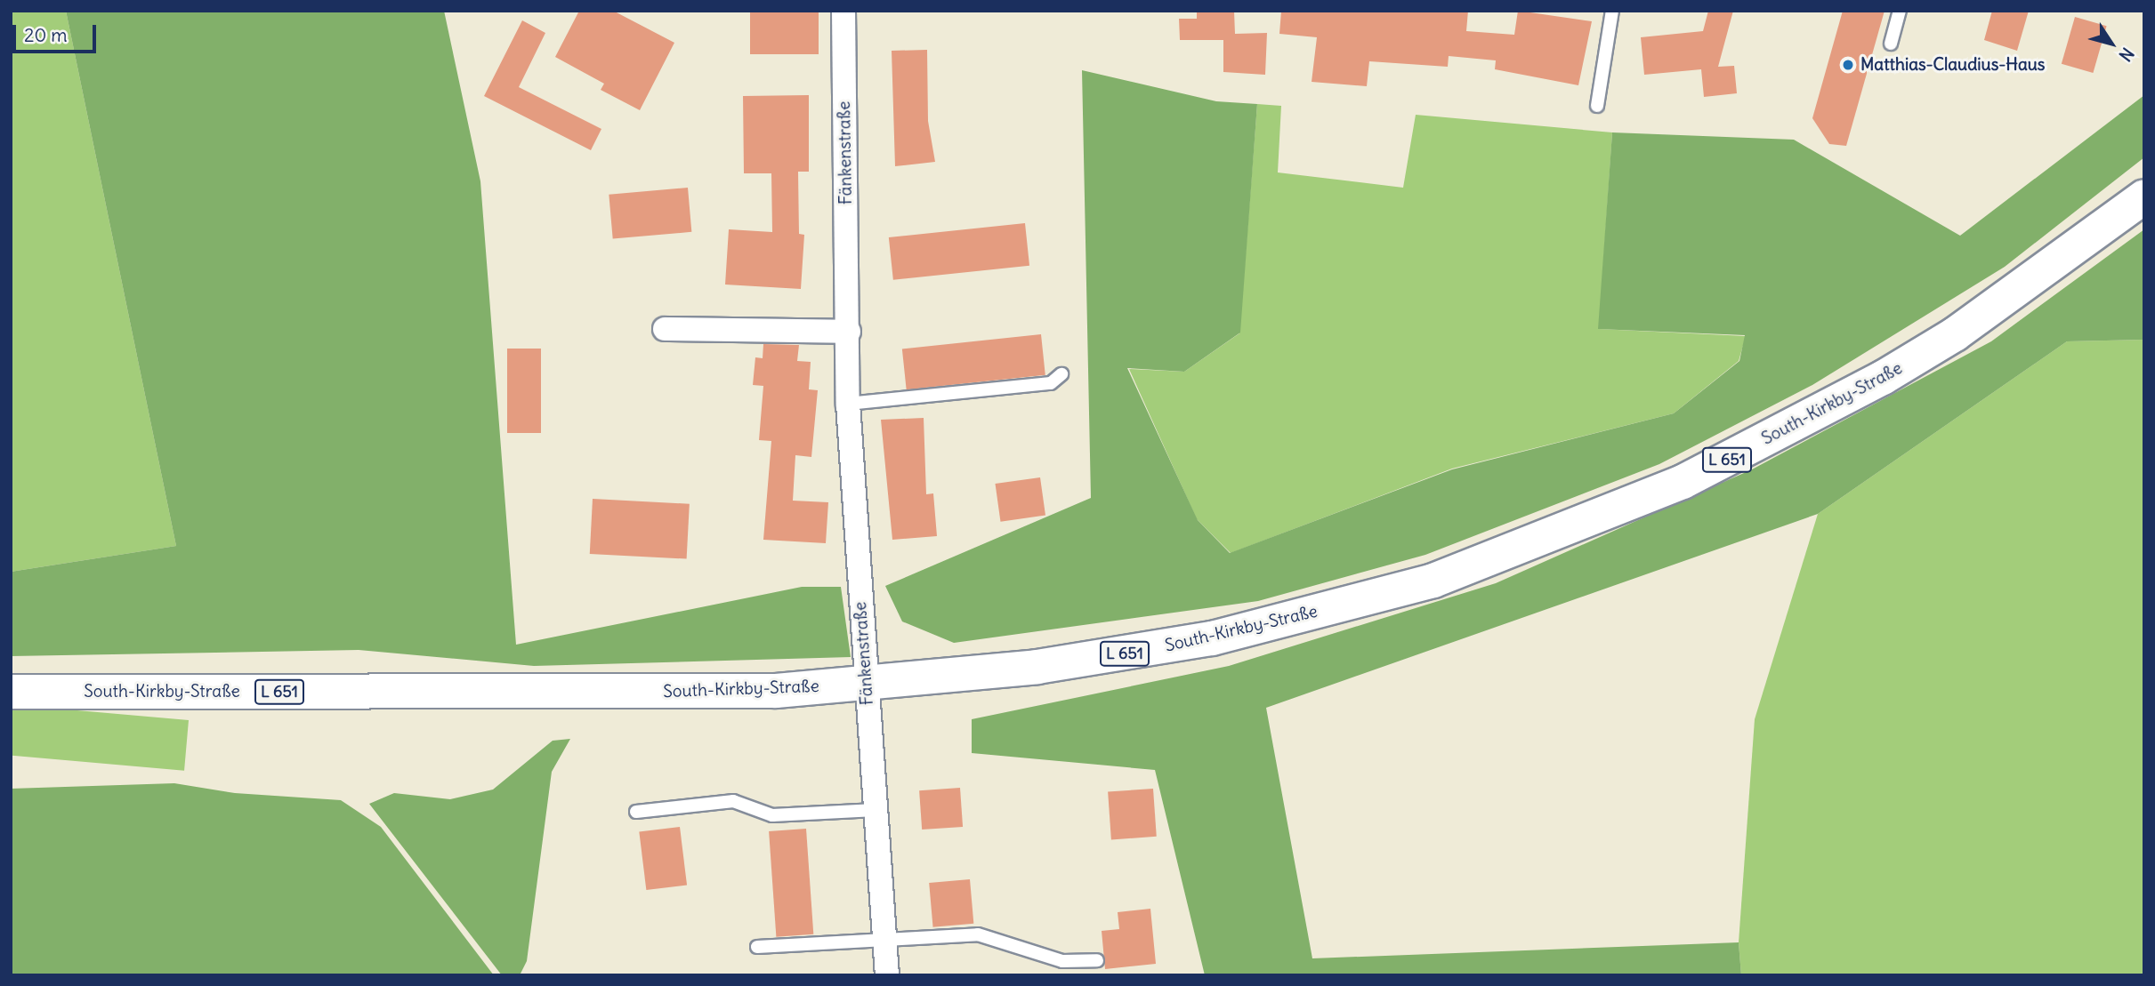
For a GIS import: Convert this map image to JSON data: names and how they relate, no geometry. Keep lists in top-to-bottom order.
{
  "streets": {
    "main road": ["South-Kirkby-Straße", "L 651"],
    "street": ["Fänkenstraße"]
  },
  "crossings": [
    ["Fänkenstraße", "South-Kirkby-Straße"]
  ],
  "places": ["Matthias-Claudius-Haus"],
  "scale_bar": "20 m",
  "north": "bottom right"
}
